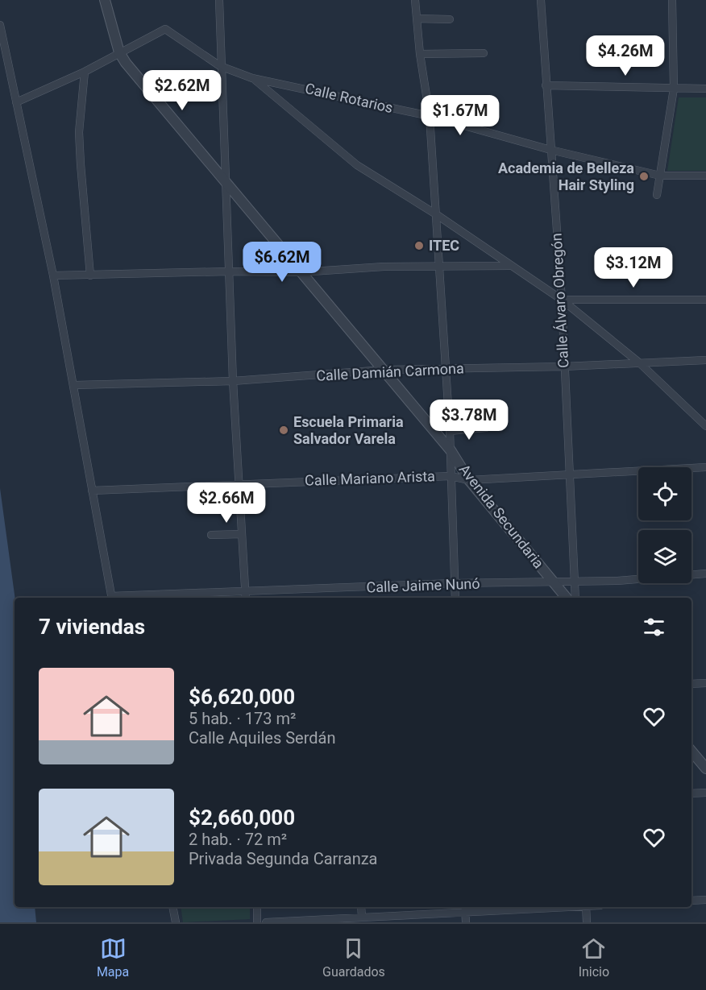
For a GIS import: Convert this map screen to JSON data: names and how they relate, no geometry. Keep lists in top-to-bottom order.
{
  "streets": {
    "street": [
      "Calle Rotarios",
      "Calle Álvaro Obregón",
      "Calle Damián Carmona",
      "Calle Mariano Arista",
      "Avenida Secundaria",
      "Calle Jaime Nunó"
    ]
  },
  "crossings": [
    ["Calle Rotarios", "Calle Álvaro Obregón"],
    ["Calle Rotarios", "Avenida Secundaria"],
    ["Calle Álvaro Obregón", "Calle Damián Carmona"],
    ["Calle Álvaro Obregón", "Calle Mariano Arista"],
    ["Calle Álvaro Obregón", "Calle Jaime Nunó"],
    ["Calle Damián Carmona", "Avenida Secundaria"],
    ["Calle Mariano Arista", "Avenida Secundaria"],
    ["Avenida Secundaria", "Calle Jaime Nunó"]
  ],
  "places": ["Academia de Belleza Hair Styling", "ITEC", "Escuela Primaria Salvador Varela"],
  "page": {
    "price": [
      "$4.26M",
      "$2.62M",
      "$1.67M",
      "$6.62M",
      "$3.12M",
      "$3.78M",
      "$2.66M"
    ],
    "heading": "7 viviendas",
    "list": [
      {
        "name": "$6,620,000",
        "note": "5 hab. · 173 m² · Calle Aquiles Serdán"
      },
      {
        "name": "$2,660,000",
        "note": "2 hab. · 72 m² · Privada Segunda Carranza"
      }
    ],
    "tabs": ["Mapa", "Guardados", "Inicio"]
  }
}
